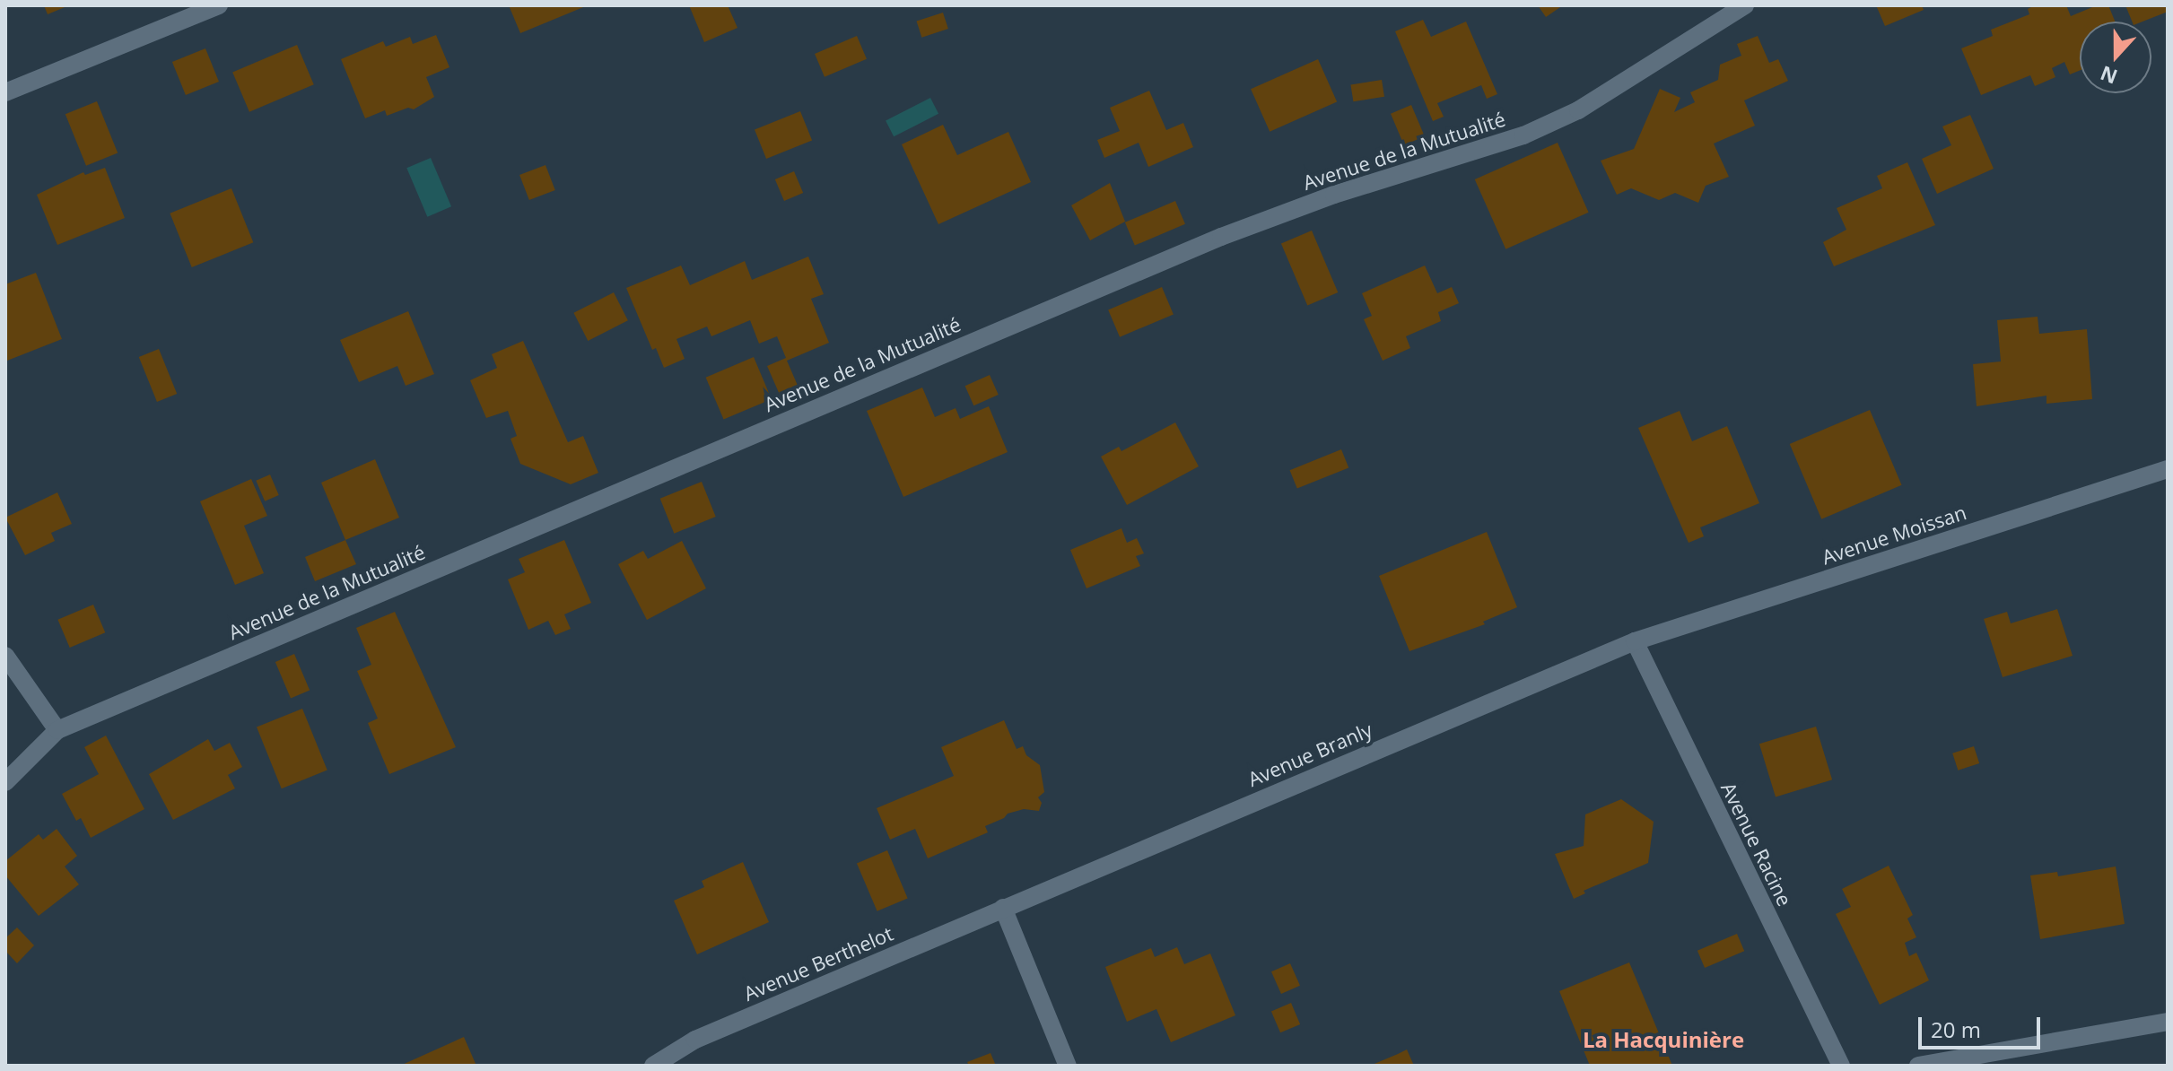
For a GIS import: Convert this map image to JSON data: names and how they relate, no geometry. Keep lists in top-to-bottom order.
{
  "streets": {
    "street": [
      "Avenue de la Mutualité",
      "Avenue Moissan",
      "Avenue Branly",
      "Avenue Racine",
      "Avenue Berthelot"
    ]
  },
  "crossings": [
    ["Avenue Moissan", "Avenue Branly"],
    ["Avenue Moissan", "Avenue Racine"],
    ["Avenue Branly", "Avenue Racine"],
    ["Avenue Branly", "Avenue Berthelot"]
  ],
  "districts": ["La Hacquinière"],
  "scale_bar": "20 m",
  "north": "bottom"
}
